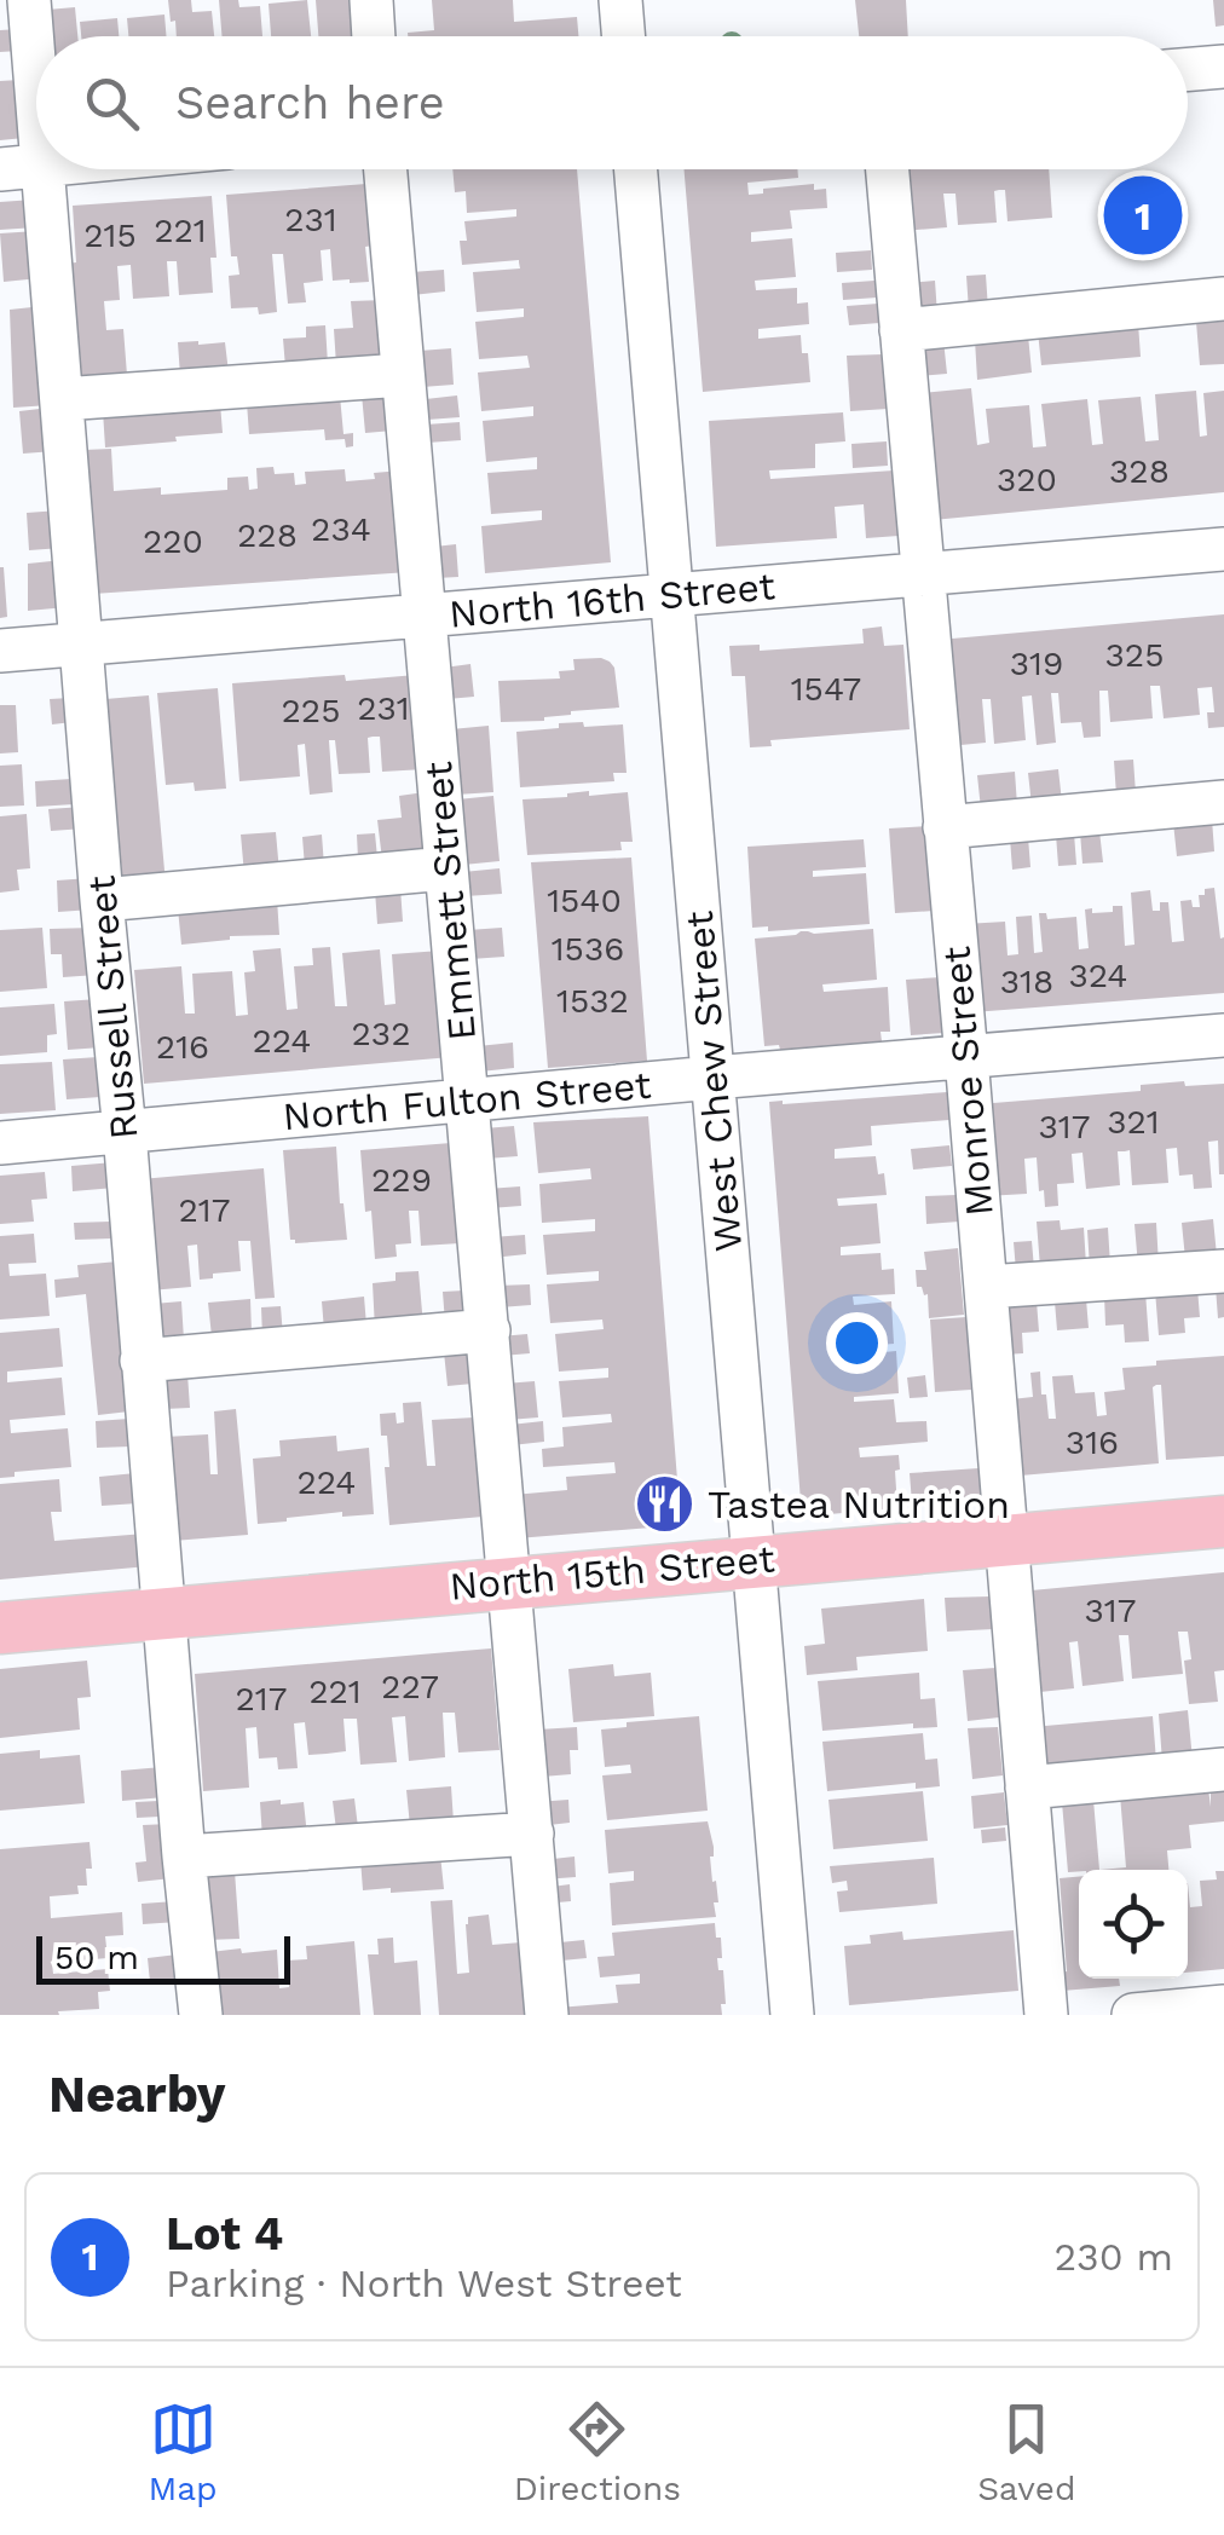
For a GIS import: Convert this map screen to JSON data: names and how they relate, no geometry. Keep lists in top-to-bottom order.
{
  "streets": {
    "main road": ["North 15th Street"],
    "street": [
      "North 16th Street",
      "Emmett Street",
      "Russell Street",
      "West Chew Street",
      "Monroe Street",
      "North Fulton Street"
    ]
  },
  "crossings": [
    ["North 16th Street", "Emmett Street"],
    ["North 16th Street", "Russell Street"],
    ["North 16th Street", "West Chew Street"],
    ["North 16th Street", "Monroe Street"],
    ["Emmett Street", "North Fulton Street"],
    ["Emmett Street", "North 15th Street"],
    ["Russell Street", "North Fulton Street"],
    ["Russell Street", "North 15th Street"],
    ["West Chew Street", "North Fulton Street"],
    ["West Chew Street", "North 15th Street"],
    ["Monroe Street", "North Fulton Street"],
    ["Monroe Street", "North 15th Street"]
  ],
  "places": {
    "restaurant": ["Tastea Nutrition"]
  },
  "house_numbers": [
    "231",
    "221",
    "215",
    "328",
    "320",
    "234",
    "228",
    "220",
    "325",
    "319",
    "1547",
    "231",
    "225",
    "1540",
    "1536",
    "324",
    "318",
    "1532",
    "232",
    "224",
    "216",
    "321",
    "317",
    "229",
    "217",
    "316",
    "224",
    "317",
    "227",
    "221",
    "217"
  ],
  "scale_bar": "50 m",
  "page": {
    "search": "Search here",
    "pins": "1",
    "scale": "50 m",
    "heading": "Nearby",
    "list": [
      {
        "mark": "1",
        "name": "Lot 4",
        "note": "Parking · North West Street",
        "value": "230 m"
      }
    ],
    "nav": ["Map", "Directions", "Saved"]
  }
}
